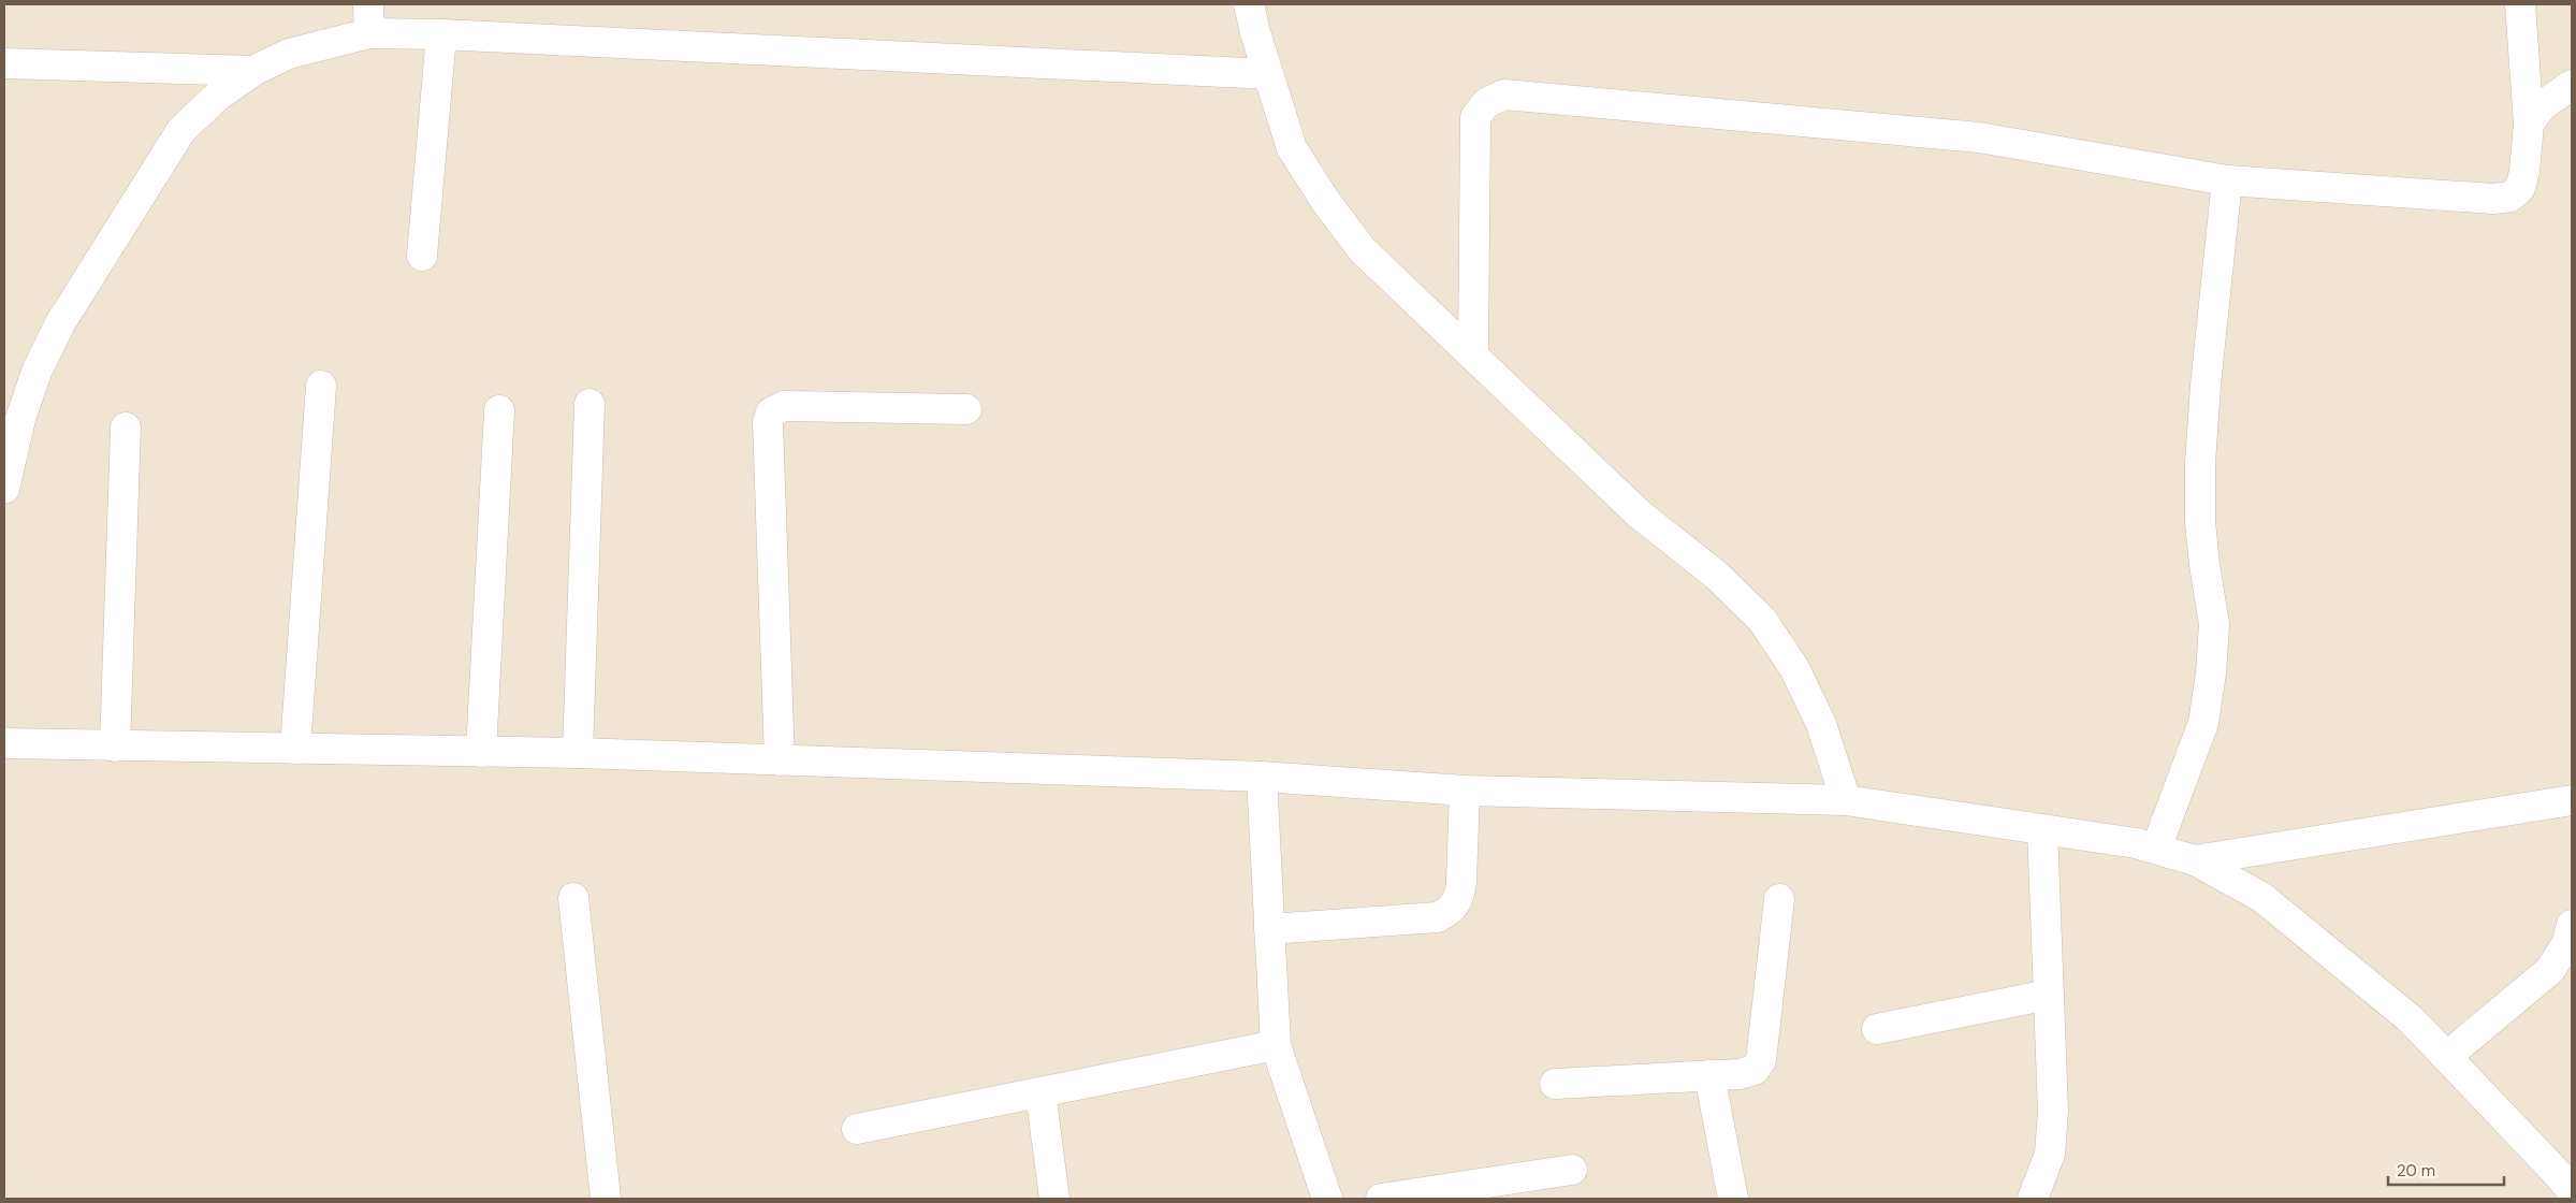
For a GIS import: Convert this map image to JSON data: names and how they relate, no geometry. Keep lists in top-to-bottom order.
{
  "scale_bar": "20 m"
}
